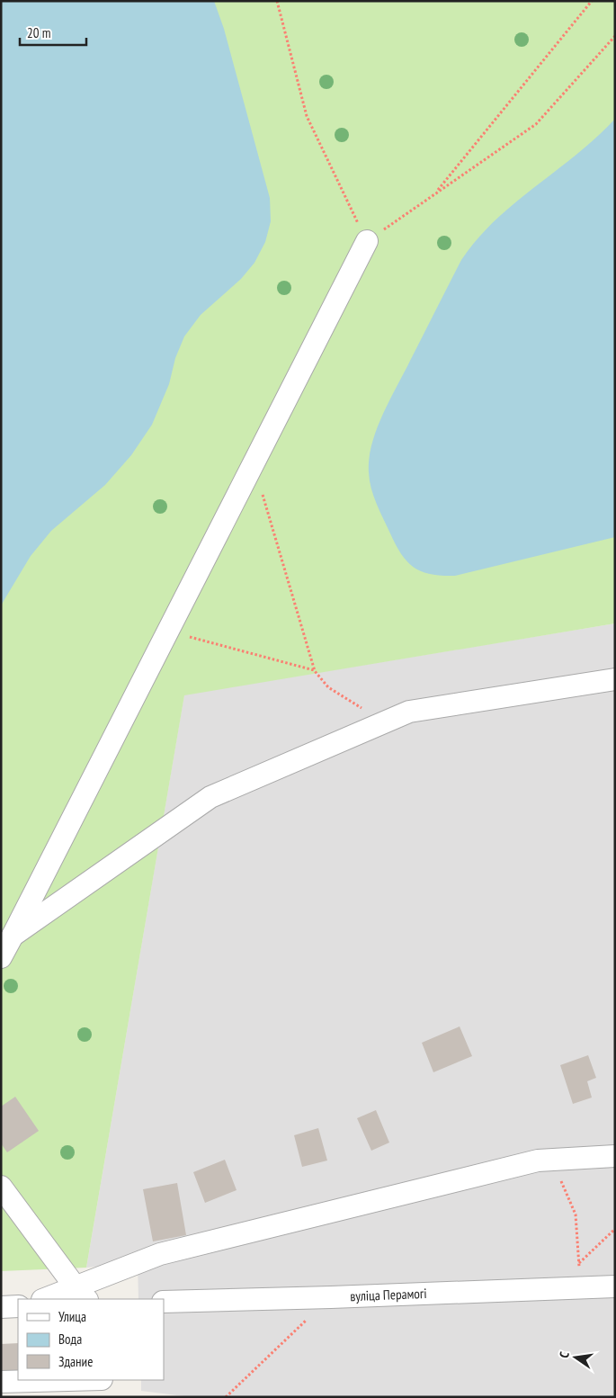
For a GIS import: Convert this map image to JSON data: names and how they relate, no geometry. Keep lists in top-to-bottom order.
{
  "streets": {
    "street": ["вуліца Перамогі"]
  },
  "legend": ["Улица", "Вода", "Здание"],
  "scale_bar": "20 m",
  "north": "left"
}
